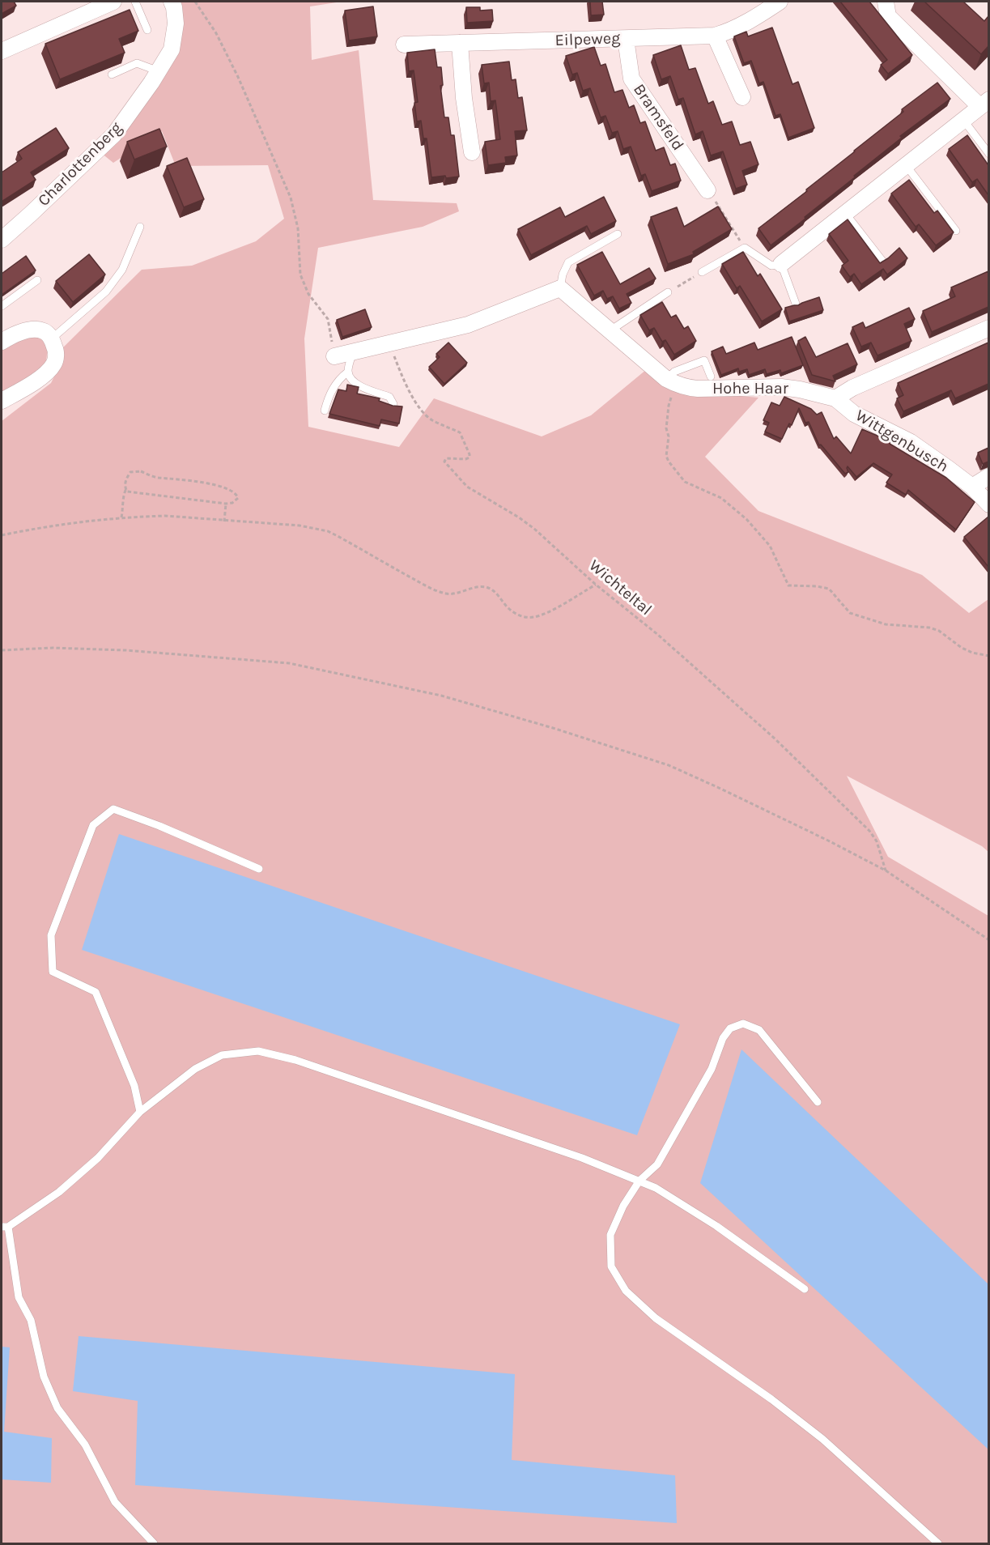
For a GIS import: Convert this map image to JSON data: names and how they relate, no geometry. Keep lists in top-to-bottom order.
{
  "streets": {
    "street": [
      "Eilpeweg",
      "Bramsfeld",
      "Charlottenberg",
      "Hohe Haar",
      "Wittgenbusch"
    ],
    "path": ["Wichteltal"]
  },
  "crossings": [
    ["Eilpeweg", "Bramsfeld"],
    ["Hohe Haar", "Wittgenbusch"]
  ]
}
